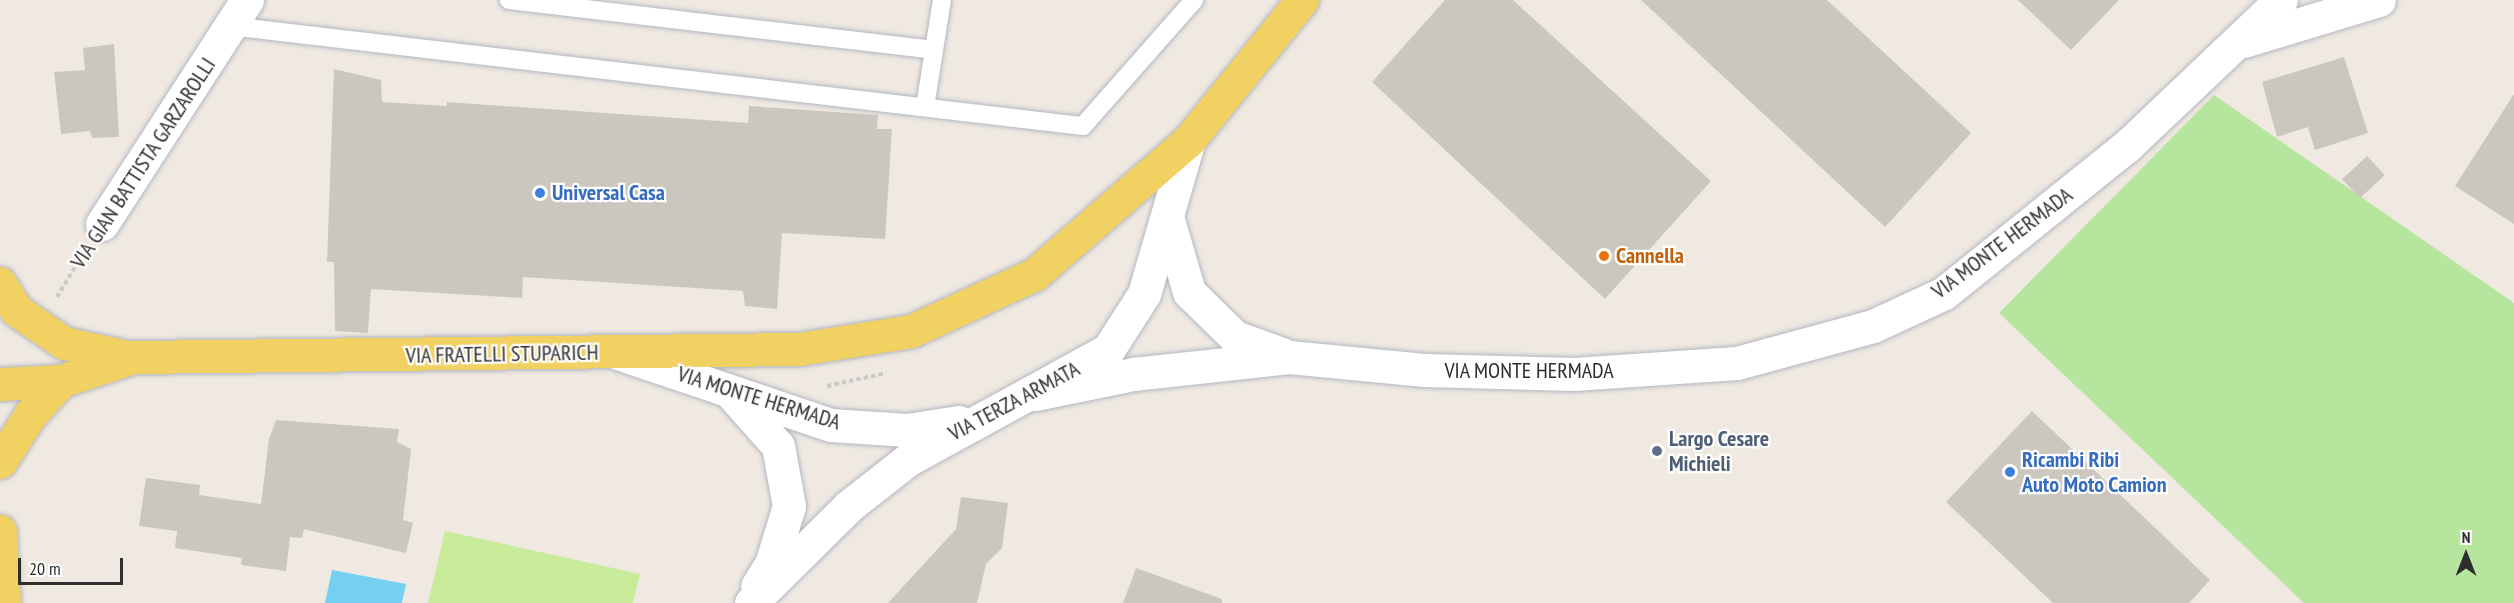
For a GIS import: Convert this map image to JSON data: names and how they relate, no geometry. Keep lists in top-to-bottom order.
{
  "streets": {
    "main road": ["VIA FRATELLI STUPARICH", "VIA TERZA ARMATA"],
    "street": ["VIA GIAN BATTISTA GARZAROLLI", "VIA MONTE HERMADA"]
  },
  "crossings": [
    ["VIA MONTE HERMADA", "VIA FRATELLI STUPARICH"],
    ["VIA MONTE HERMADA", "VIA TERZA ARMATA"],
    ["VIA FRATELLI STUPARICH", "VIA TERZA ARMATA"]
  ],
  "places": [
    "Universal Casa",
    "Cannella",
    "Largo Cesare Michieli",
    "Ricambi Ribi Auto Moto Camion"
  ],
  "scale_bar": "20 m",
  "north": "top"
}
